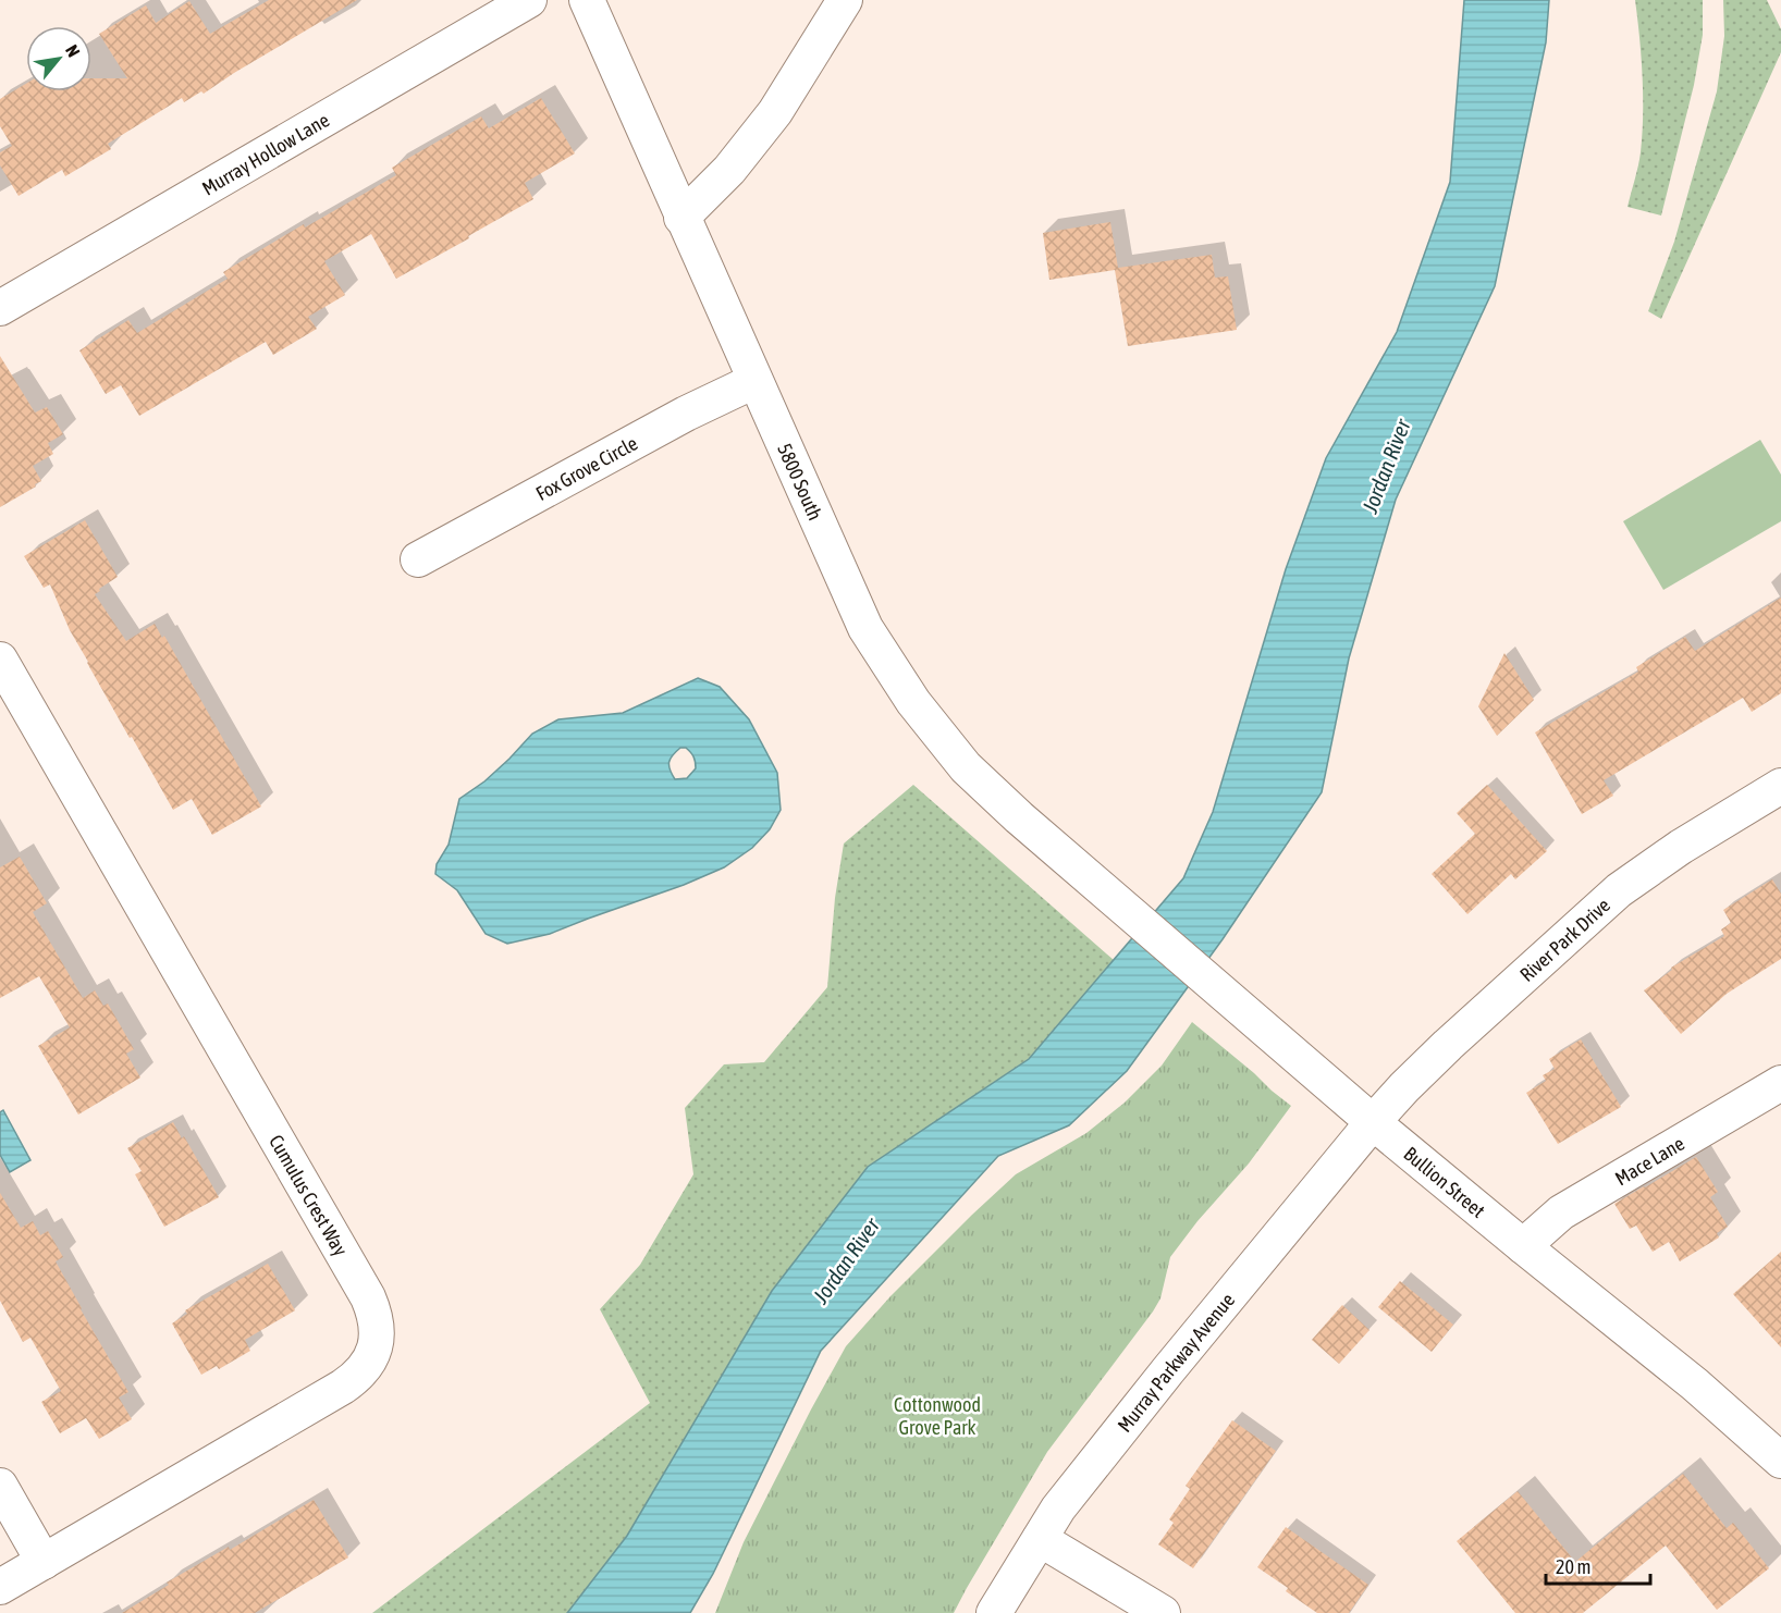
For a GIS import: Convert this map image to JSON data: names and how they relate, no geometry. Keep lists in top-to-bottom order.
{
  "streets": {
    "street": [
      "Murray Hollow Lane",
      "Fox Grove Circle",
      "5800 South",
      "River Park Drive",
      "Mace Lane",
      "Bullion Street",
      "Cumulus Crest Way",
      "Murray Parkway Avenue"
    ]
  },
  "crossings": [
    ["Fox Grove Circle", "5800 South"],
    ["5800 South", "Bullion Street"],
    ["River Park Drive", "Bullion Street"],
    ["River Park Drive", "Murray Parkway Avenue"],
    ["Mace Lane", "Bullion Street"],
    ["Bullion Street", "Murray Parkway Avenue"]
  ],
  "water": ["Jordan River"],
  "parks": ["Cottonwood Grove Park"],
  "scale_bar": "20 m",
  "north": "top right"
}
